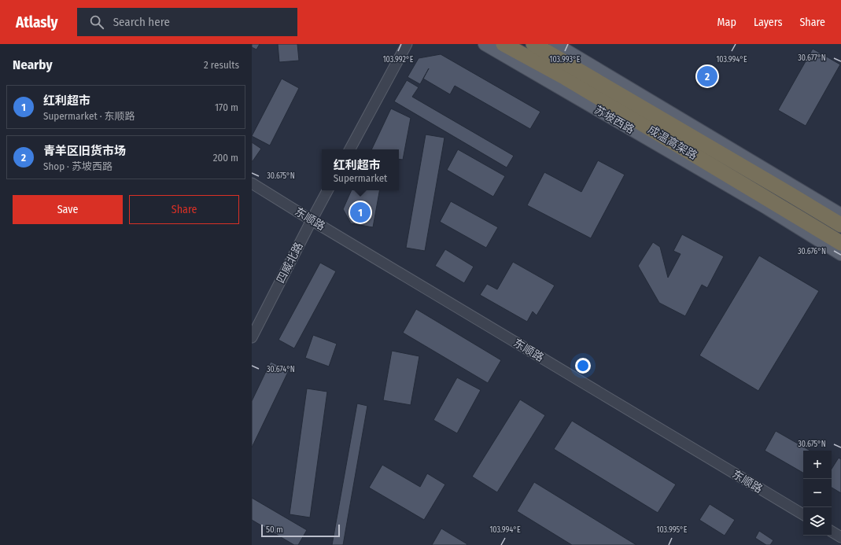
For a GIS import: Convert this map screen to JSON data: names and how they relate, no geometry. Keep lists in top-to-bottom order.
{
  "streets": {
    "highway": ["成温高架路"],
    "main road": ["苏坡西路"],
    "street": ["东顺路", "四威北路"]
  },
  "crossings": [
    ["东顺路", "四威北路"]
  ],
  "scale_bar": "50 m",
  "page": {
    "header": "Atlasly",
    "search": "Search here",
    "nav": ["Map", "Layers", "Share"],
    "heading": ["Nearby", "2 results"],
    "pins": ["2", "1"],
    "list": [
      {
        "mark": "1",
        "name": "红利超市",
        "note": "Supermarket · 东顺路",
        "value": "170 m"
      },
      {
        "mark": "2",
        "name": "青羊区旧货市场",
        "note": "Shop · 苏坡西路",
        "value": "200 m"
      }
    ],
    "popup": ["红利超市", "Supermarket"],
    "buttons": ["Save", "Share"],
    "map_buttons": ["+", "−"],
    "scale": "50 m"
  },
  "coordinates": [
    "30.677°N",
    "103.992°E",
    "103.993°E",
    "103.994°E",
    "30.675°N",
    "30.676°N",
    "30.674°N",
    "103.995°E"
  ]
}
